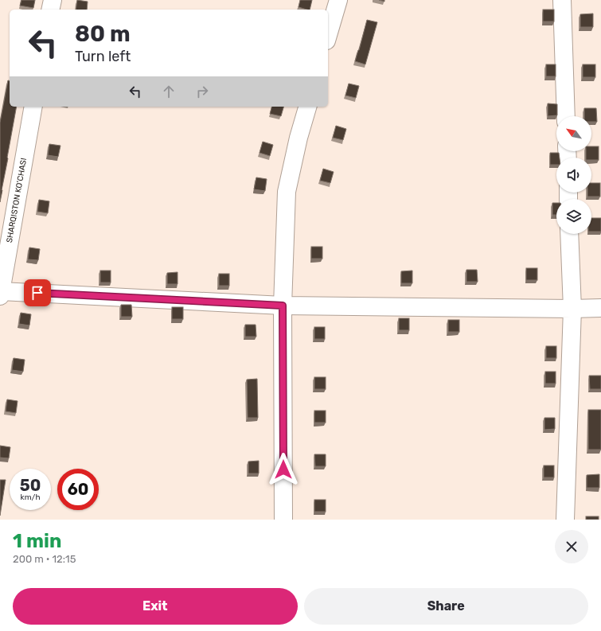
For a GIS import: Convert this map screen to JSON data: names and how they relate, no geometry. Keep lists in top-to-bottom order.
{
  "streets": {
    "street": ["SHARQISTON KO'CHASI"]
  },
  "north": "top left",
  "page": {
    "turn": ["80 m", "Turn left"],
    "speed": "50 km/h",
    "limit": "60",
    "heading": ["1 min", "200 m · 12:15"],
    "buttons": ["Exit", "Share"]
  }
}
